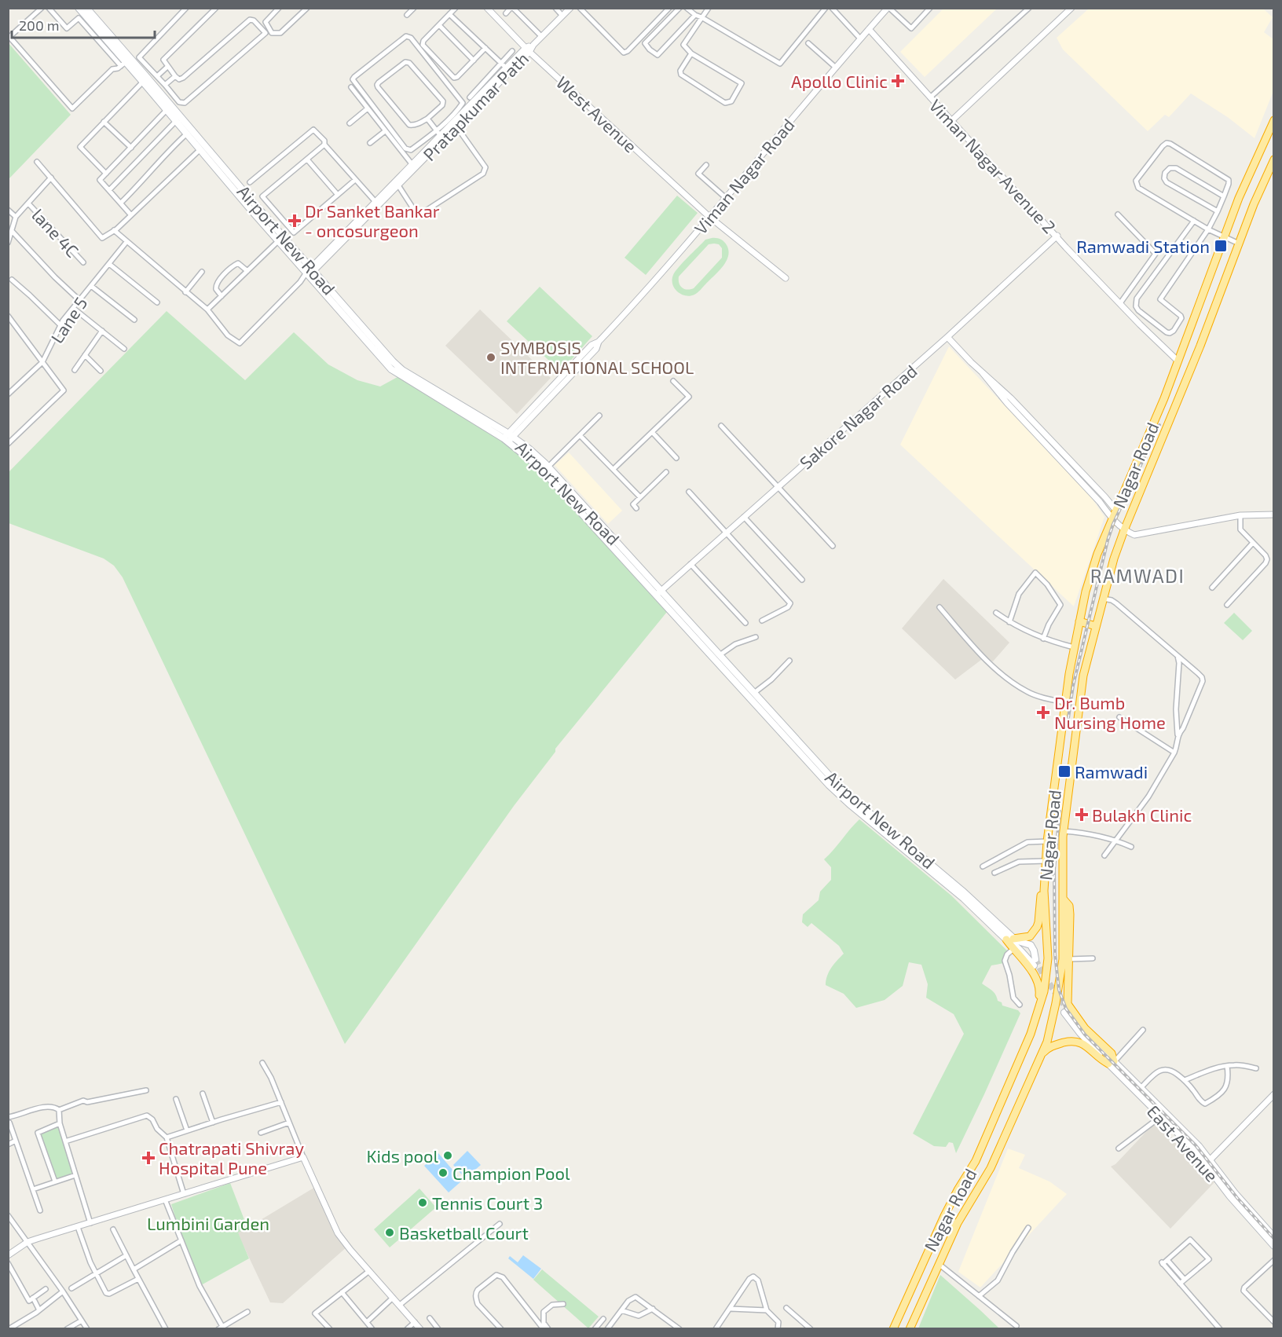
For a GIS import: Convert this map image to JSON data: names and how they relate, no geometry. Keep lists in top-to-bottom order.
{
  "streets": {
    "highway": ["Nagar Road"],
    "main road": ["Airport New Road", "East Avenue"],
    "street": [
      "Pratapkumar Path",
      "West Avenue",
      "Viman Nagar Avenue 2",
      "Viman Nagar Road",
      "lane 4C",
      "Lane 5",
      "Sakore Nagar Road"
    ]
  },
  "crossings": [
    ["Pratapkumar Path", "West Avenue"],
    ["Pratapkumar Path", "Airport New Road"],
    ["West Avenue", "Viman Nagar Road"],
    ["Viman Nagar Avenue 2", "Viman Nagar Road"],
    ["Viman Nagar Avenue 2", "Sakore Nagar Road"],
    ["Viman Nagar Avenue 2", "Nagar Road"],
    ["Viman Nagar Road", "Airport New Road"],
    ["Airport New Road", "Sakore Nagar Road"]
  ],
  "districts": ["RAMWADI"],
  "parks": ["Lumbini Garden"],
  "places": {
    "health": [
      "Apollo Clinic",
      "Dr Sanket Bankar - oncosurgeon",
      "Dr. Bumb Nursing Home",
      "Bulakh Clinic",
      "Chatrapati Shivray Hospital Pune"
    ],
    "transit": ["Ramwadi Station", "Ramwadi"],
    "other": [
      "SYMBOSIS INTERNATIONAL SCHOOL",
      "Kids pool",
      "Champion Pool",
      "Tennis Court 3",
      "Basketball Court"
    ]
  },
  "scale_bar": "200 m"
}
